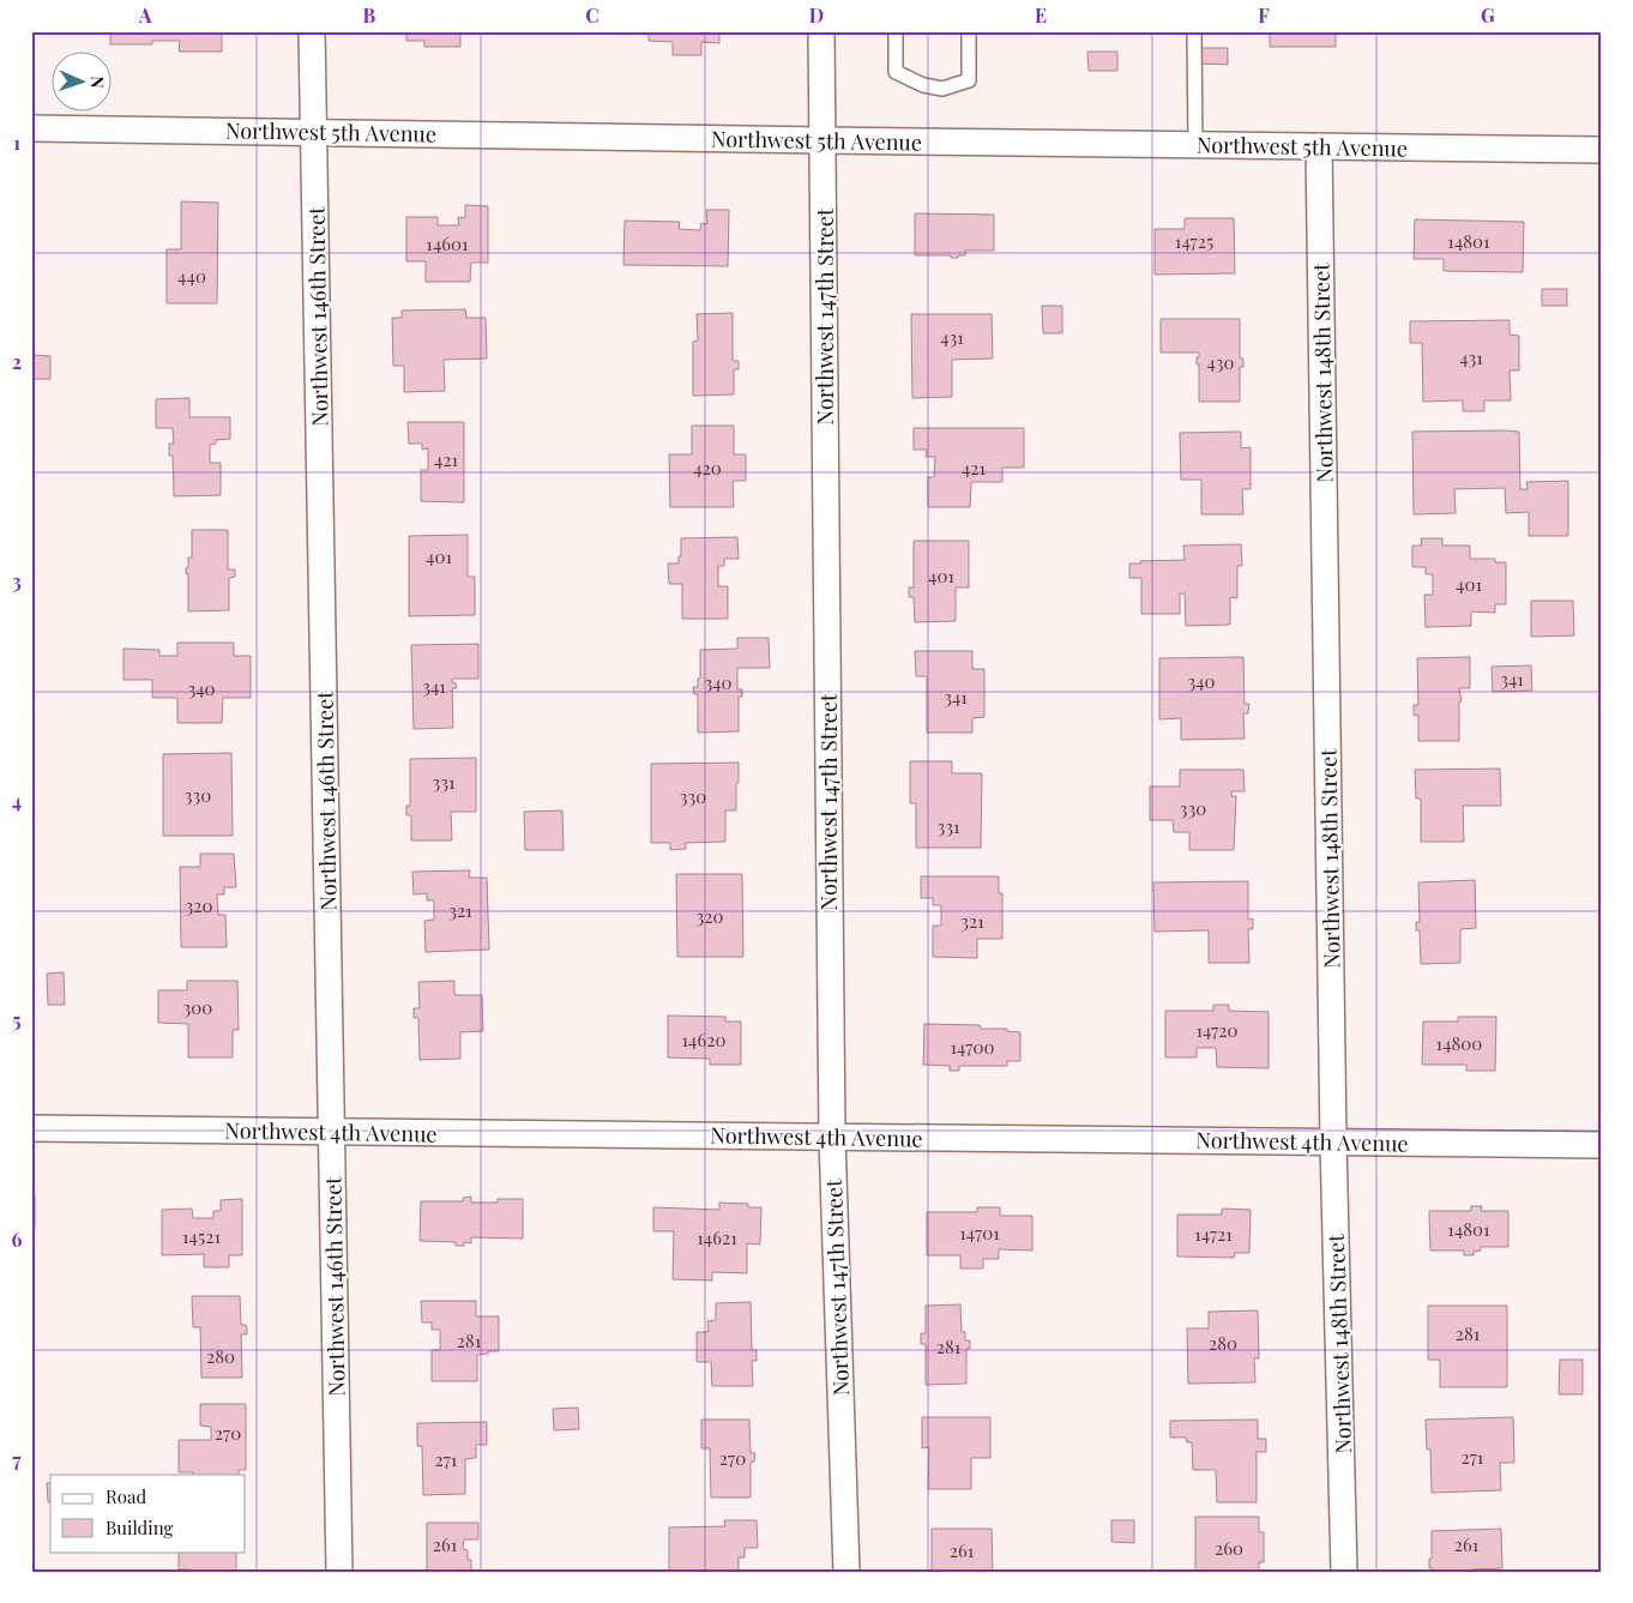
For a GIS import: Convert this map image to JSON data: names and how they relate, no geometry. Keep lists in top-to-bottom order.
{
  "streets": {
    "street": [
      "Northwest 5th Avenue",
      "Northwest 146th Street",
      "Northwest 147th Street",
      "Northwest 148th Street",
      "Northwest 4th Avenue"
    ]
  },
  "crossings": [
    ["Northwest 5th Avenue", "Northwest 146th Street"],
    ["Northwest 5th Avenue", "Northwest 147th Street"],
    ["Northwest 5th Avenue", "Northwest 148th Street"],
    ["Northwest 146th Street", "Northwest 4th Avenue"],
    ["Northwest 147th Street", "Northwest 4th Avenue"],
    ["Northwest 148th Street", "Northwest 4th Avenue"]
  ],
  "house_numbers": [
    "14725",
    "14801",
    "14601",
    "440",
    "431",
    "431",
    "430",
    "421",
    "420",
    "421",
    "401",
    "401",
    "401",
    "341",
    "340",
    "340",
    "341",
    "340",
    "341",
    "331",
    "330",
    "330",
    "330",
    "331",
    "320",
    "321",
    "320",
    "321",
    "300",
    "14720",
    "14620",
    "14800",
    "14700",
    "14801",
    "14701",
    "14721",
    "14521",
    "14621",
    "281",
    "281",
    "280",
    "281",
    "280",
    "270",
    "271",
    "270",
    "271",
    "261",
    "261",
    "260",
    "261"
  ],
  "legend": ["Road", "Building"],
  "north": "right",
  "grid": {
    "columns": [
      "A",
      "B",
      "C",
      "D",
      "E",
      "F",
      "G"
    ],
    "rows": [
      "1",
      "2",
      "3",
      "4",
      "5",
      "6",
      "7"
    ]
  }
}
